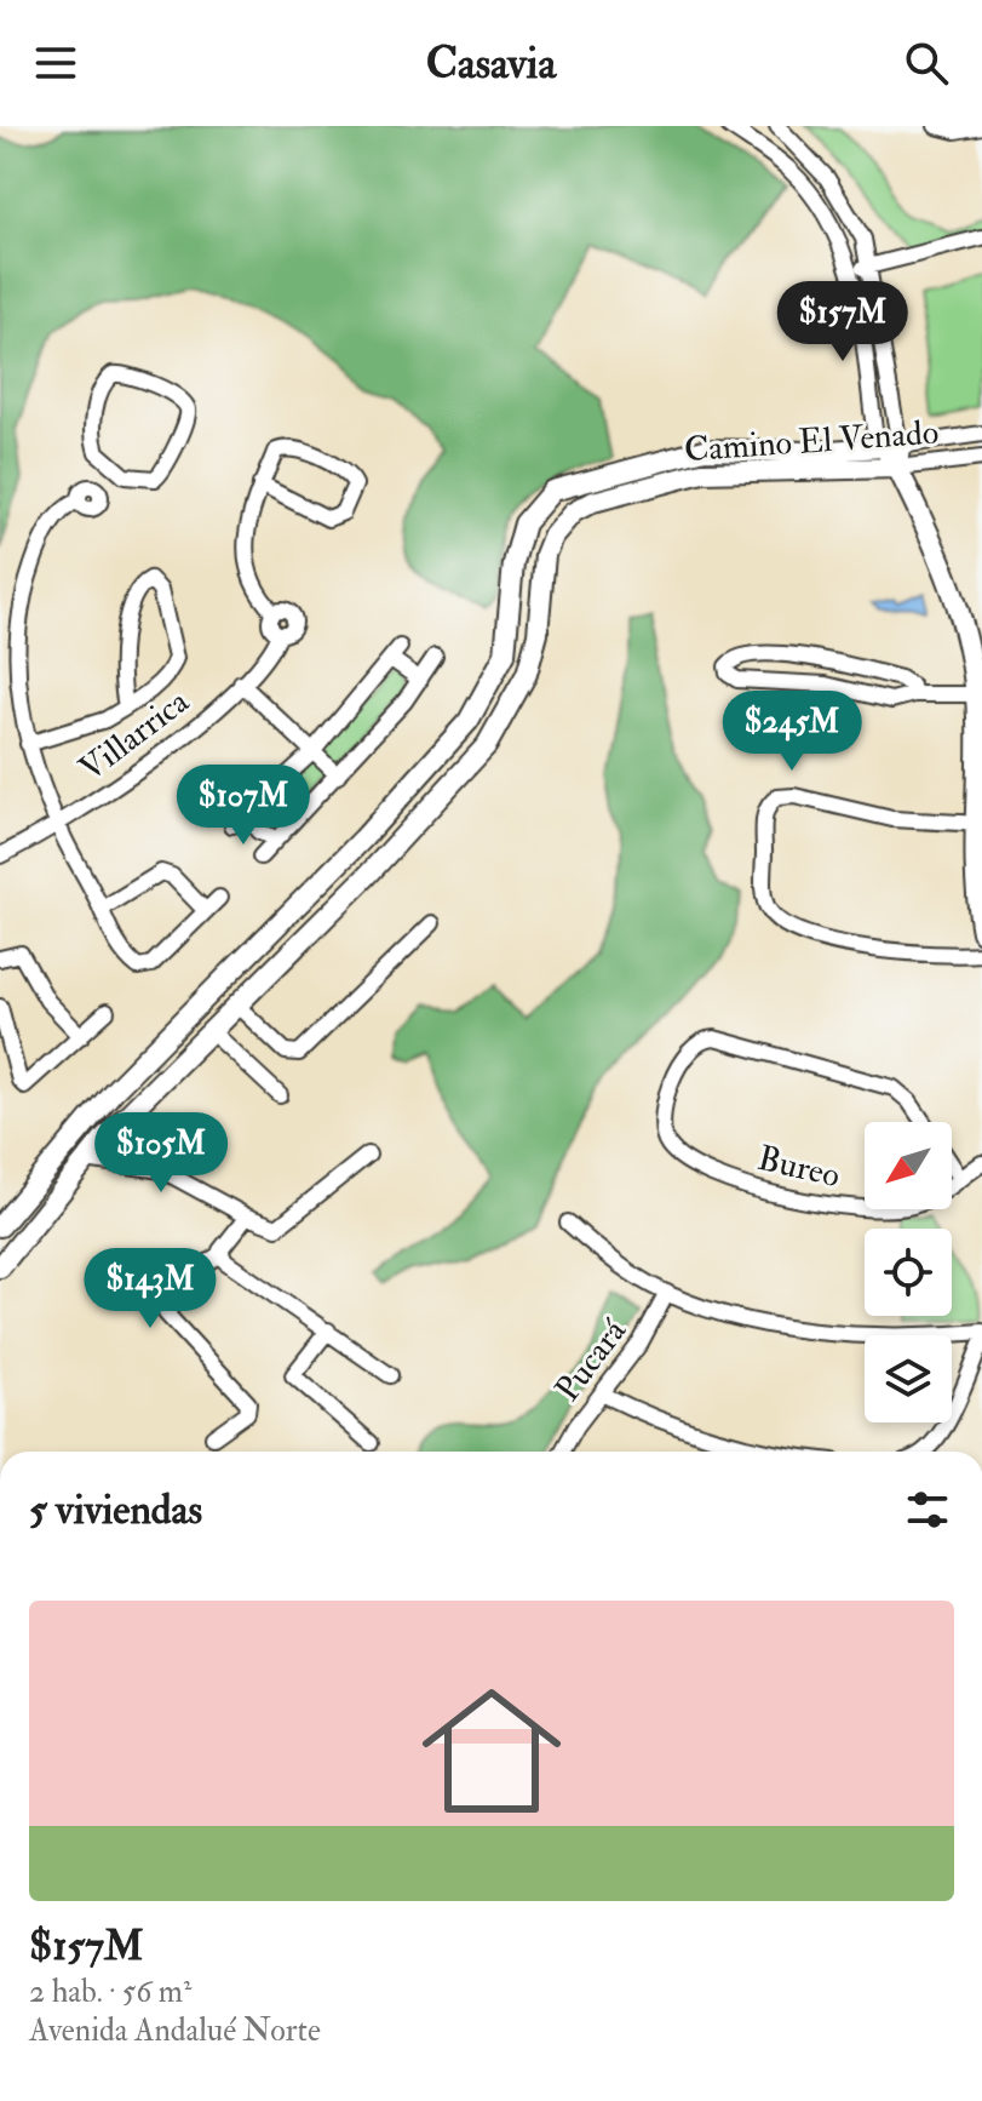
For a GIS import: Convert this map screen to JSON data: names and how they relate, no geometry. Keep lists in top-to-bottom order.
{
  "streets": {
    "street": [
      "Camino El Venado",
      "Villarrica",
      "Bureo",
      "Pucará"
    ]
  },
  "north": "bottom left",
  "page": {
    "header": "Casavia",
    "price": [
      "$157M",
      "$245M",
      "$107M",
      "$105M",
      "$143M"
    ],
    "heading": "5 viviendas",
    "list": [
      {
        "name": "$157M",
        "note": "2 hab. · 56 m² · Avenida Andalué Norte"
      }
    ]
  }
}
